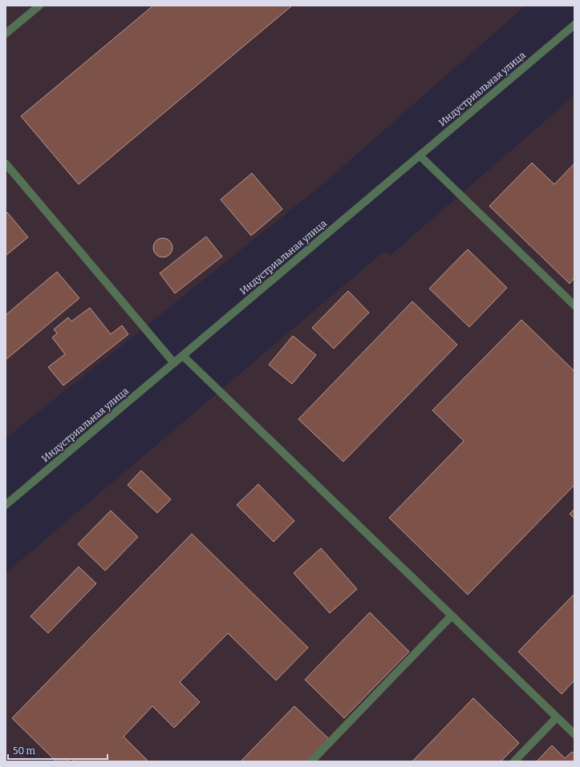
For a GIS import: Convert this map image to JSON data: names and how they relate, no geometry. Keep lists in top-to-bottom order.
{
  "streets": {
    "street": ["Индустриальная улица"]
  },
  "scale_bar": "50 m"
}
